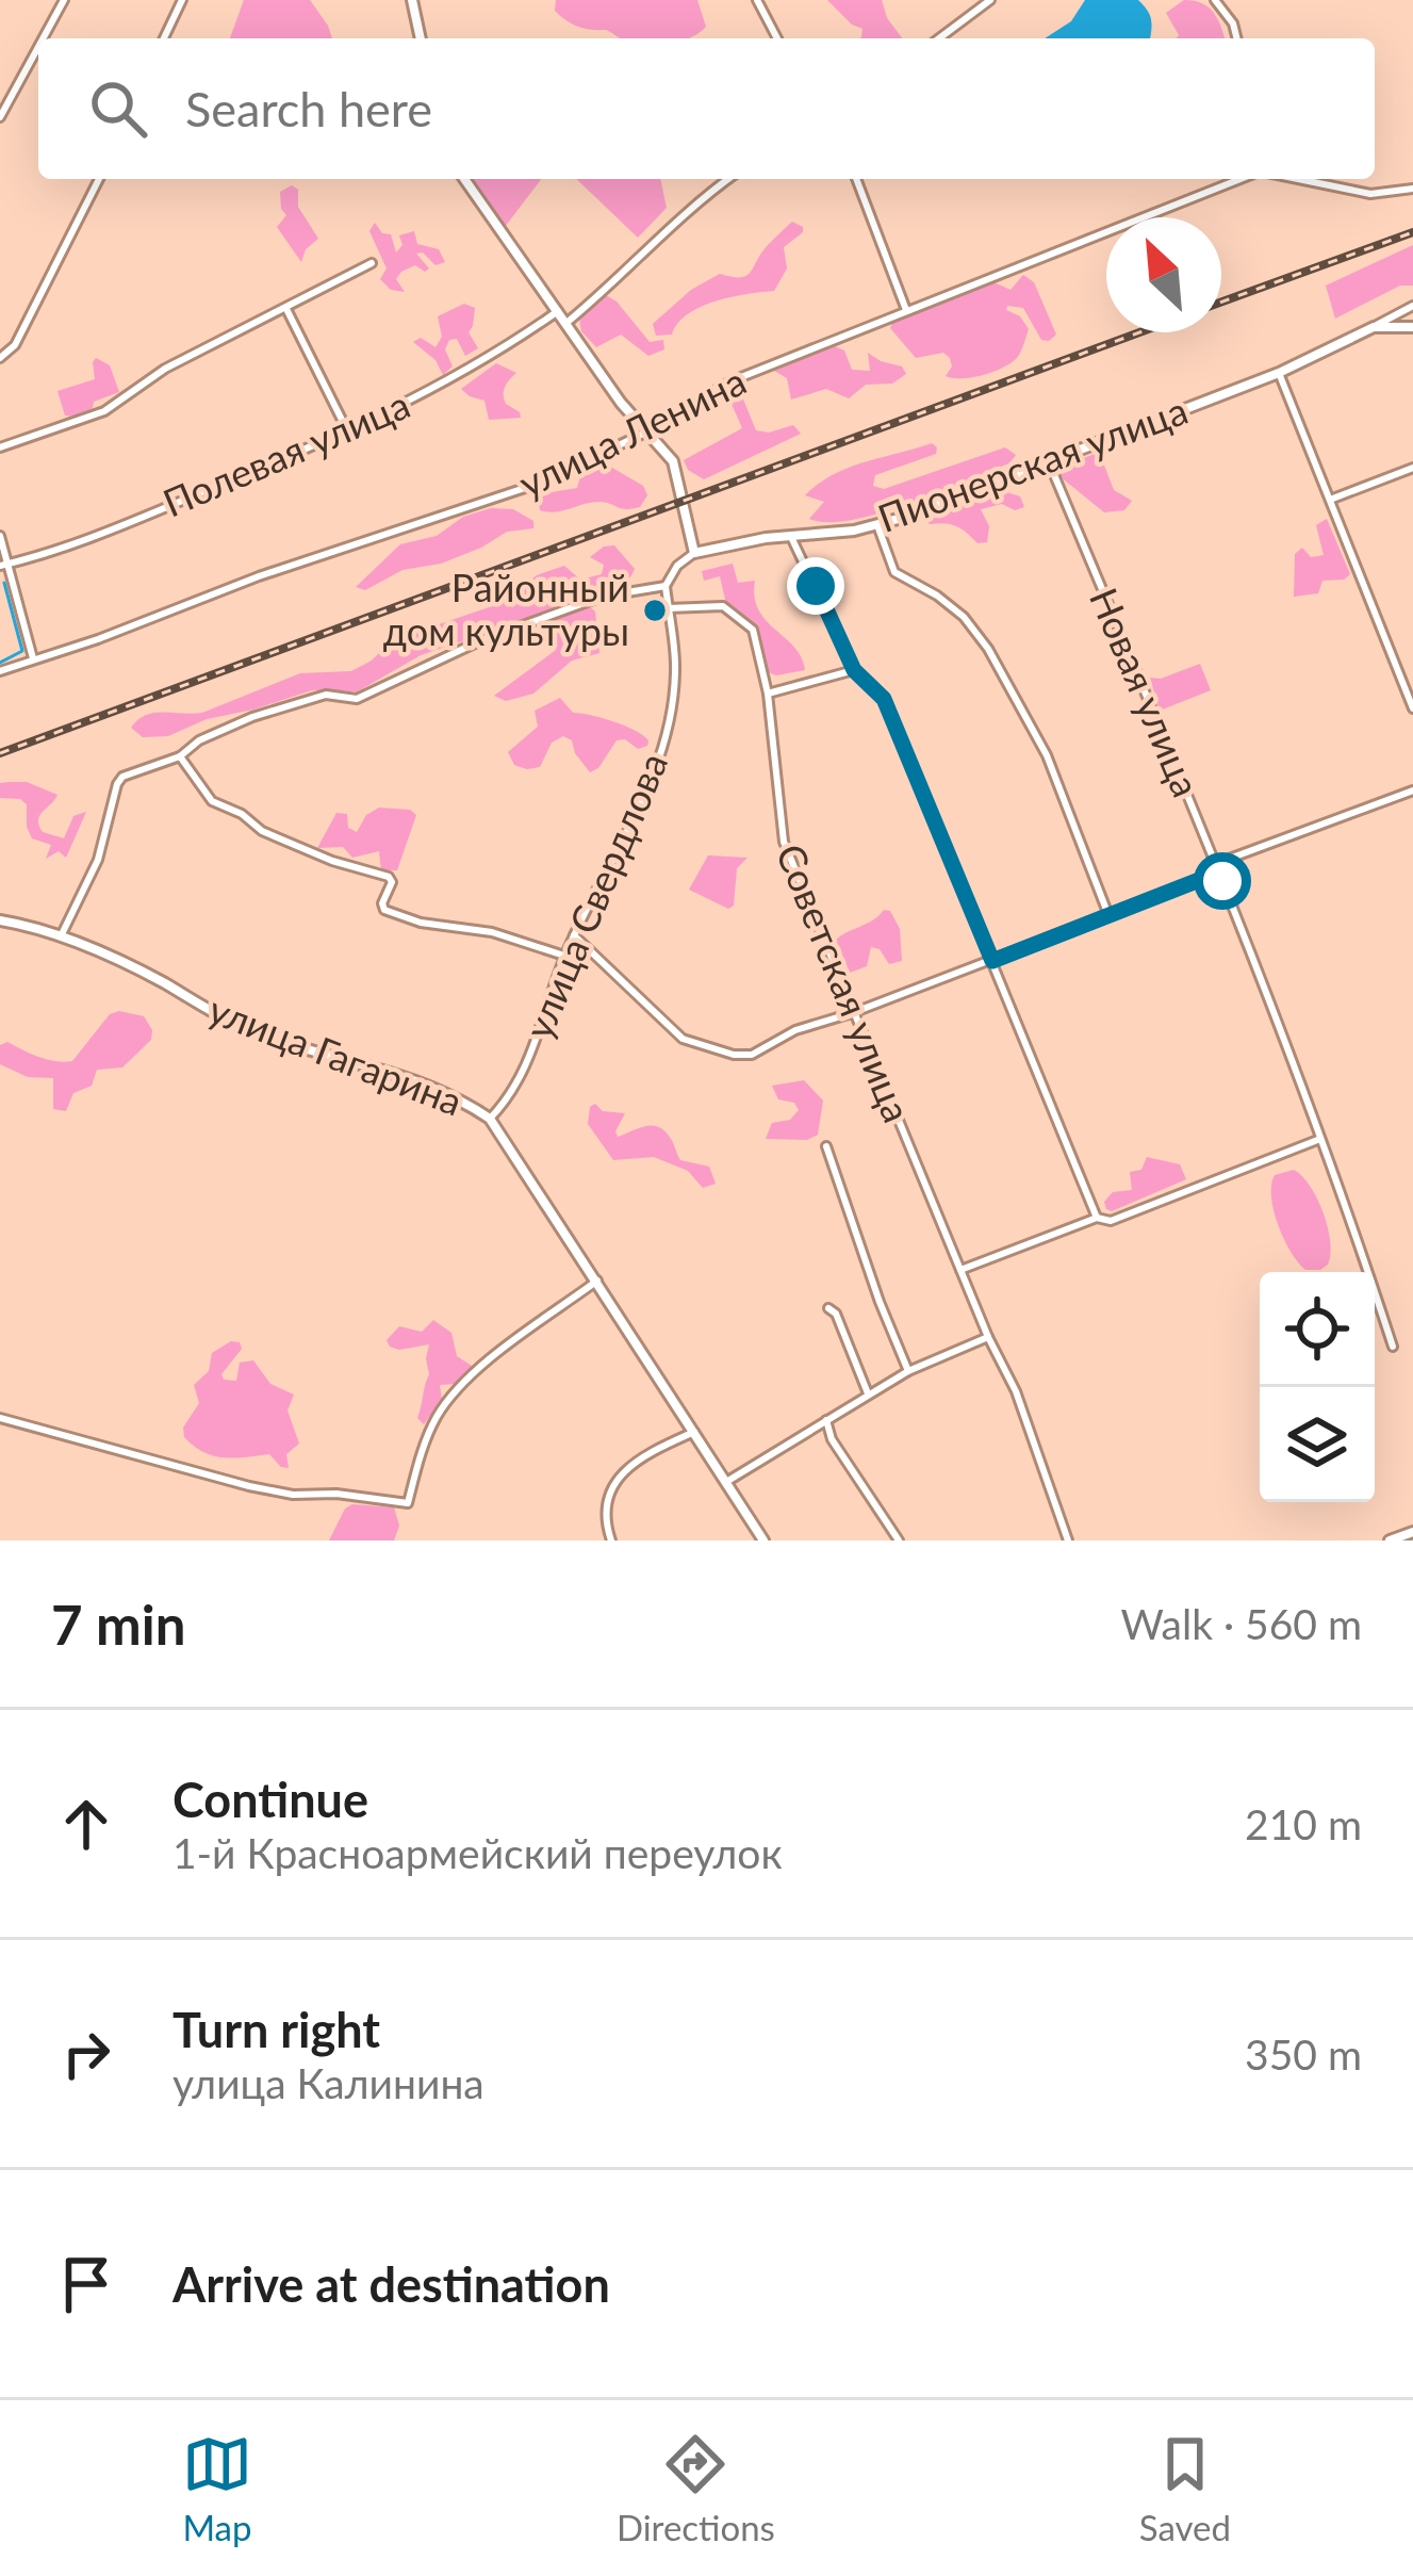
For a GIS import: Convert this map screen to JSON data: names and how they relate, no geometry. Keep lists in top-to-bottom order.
{
  "streets": {
    "street": [
      "улица Ленина",
      "Полевая улица",
      "Пионерская улица",
      "Новая улица",
      "улица Свердлова",
      "Советская улица",
      "улица Гагарина"
    ]
  },
  "crossings": [
    ["Пионерская улица", "Новая улица"],
    ["улица Свердлова", "Советская улица"],
    ["улица Свердлова", "улица Гагарина"]
  ],
  "places": ["Районный дом культуры"],
  "north": "top left",
  "page": {
    "search": "Search here",
    "heading": ["7 min", "Walk · 560 m"],
    "list": [
      ["Continue", "1-й Красноармейский переулок", "210 m"],
      ["Turn right", "улица Калинина", "350 m"],
      "Arrive at destination"
    ],
    "nav": ["Map", "Directions", "Saved"]
  }
}
